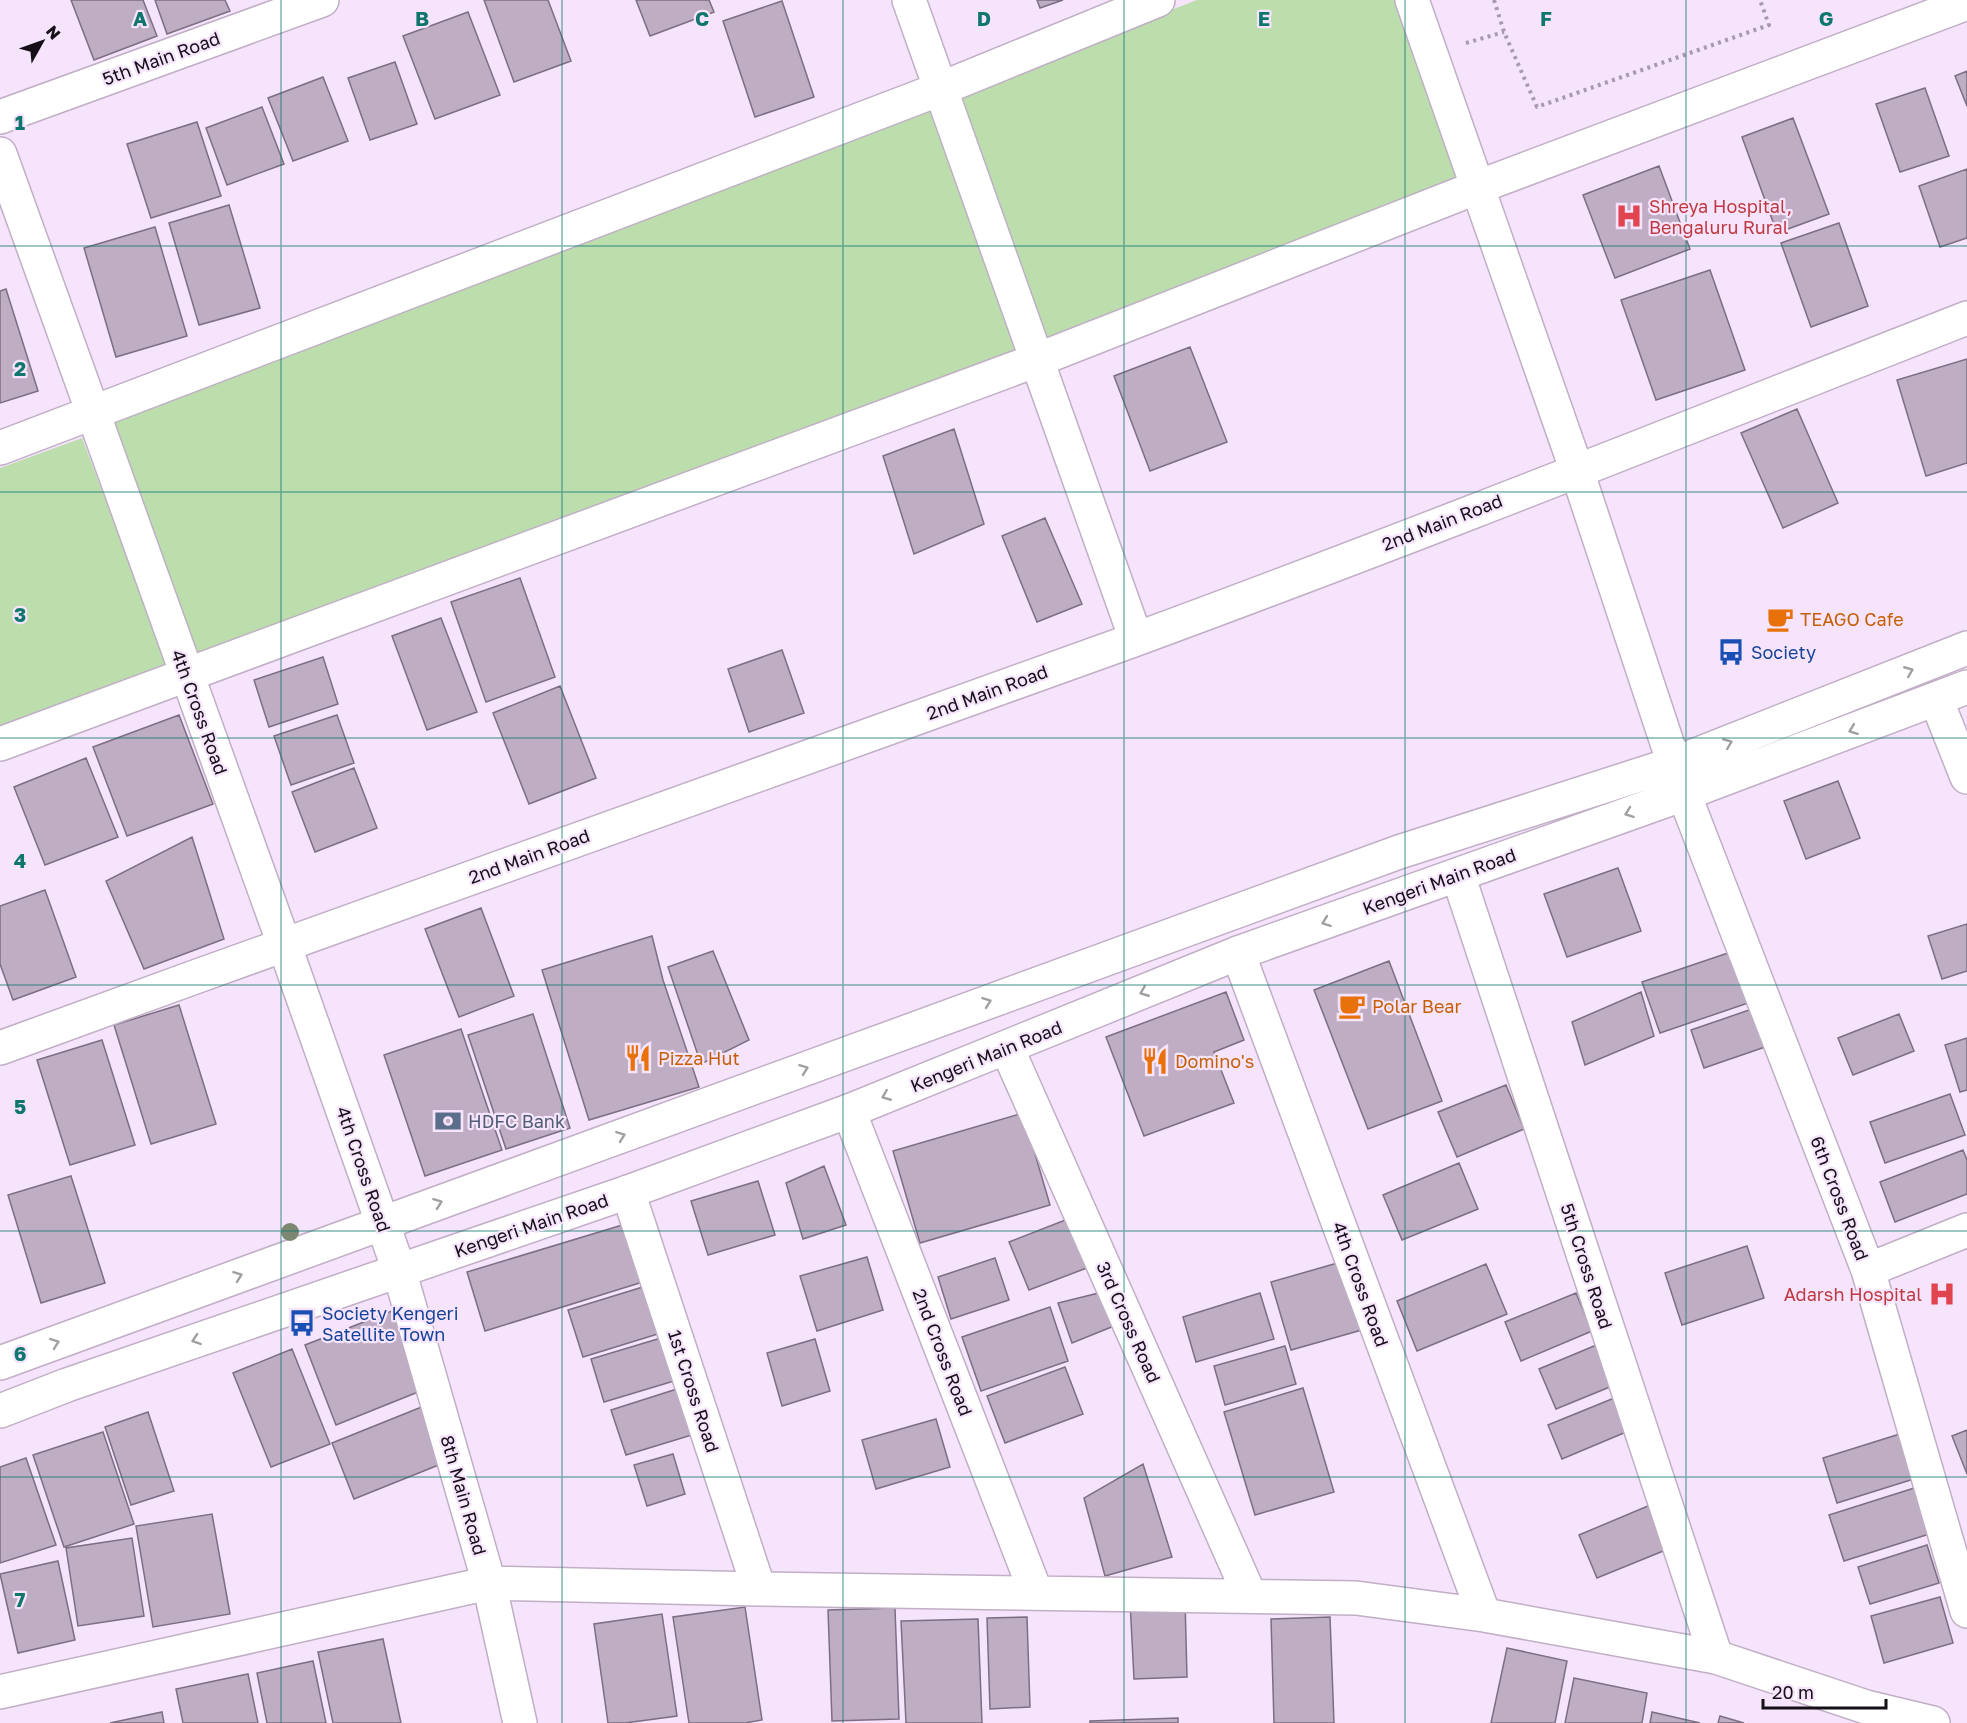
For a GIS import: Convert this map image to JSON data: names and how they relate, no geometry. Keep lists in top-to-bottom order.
{
  "streets": {
    "street": [
      "5th Main Road",
      "2nd Main Road",
      "4th Cross Road",
      "Kengeri Main Road",
      "6th Cross Road",
      "5th Cross Road",
      "3rd Cross Road",
      "2nd Cross Road",
      "1st Cross Road",
      "8th Main Road"
    ]
  },
  "crossings": [
    ["2nd Main Road", "4th Cross Road"],
    ["2nd Main Road", "6th Cross Road"],
    ["4th Cross Road", "Kengeri Main Road"],
    ["4th Cross Road", "8th Main Road"],
    ["Kengeri Main Road", "6th Cross Road"],
    ["Kengeri Main Road", "5th Cross Road"],
    ["Kengeri Main Road", "3rd Cross Road"],
    ["Kengeri Main Road", "2nd Cross Road"],
    ["Kengeri Main Road", "1st Cross Road"],
    ["Kengeri Main Road", "8th Main Road"]
  ],
  "places": {
    "hospital": ["Shreya Hospital, Bengaluru Rural", "Adarsh Hospital"],
    "cafe": ["TEAGO Cafe", "Polar Bear"],
    "bus stop": ["Society", "Society Kengeri Satellite Town"],
    "restaurant": ["Pizza Hut", "Domino's"],
    "bank": ["HDFC Bank"]
  },
  "scale_bar": "20 m",
  "north": "top right",
  "grid": {
    "columns": [
      "A",
      "B",
      "C",
      "D",
      "E",
      "F",
      "G"
    ],
    "rows": [
      "1",
      "2",
      "3",
      "4",
      "5",
      "6",
      "7"
    ]
  }
}
